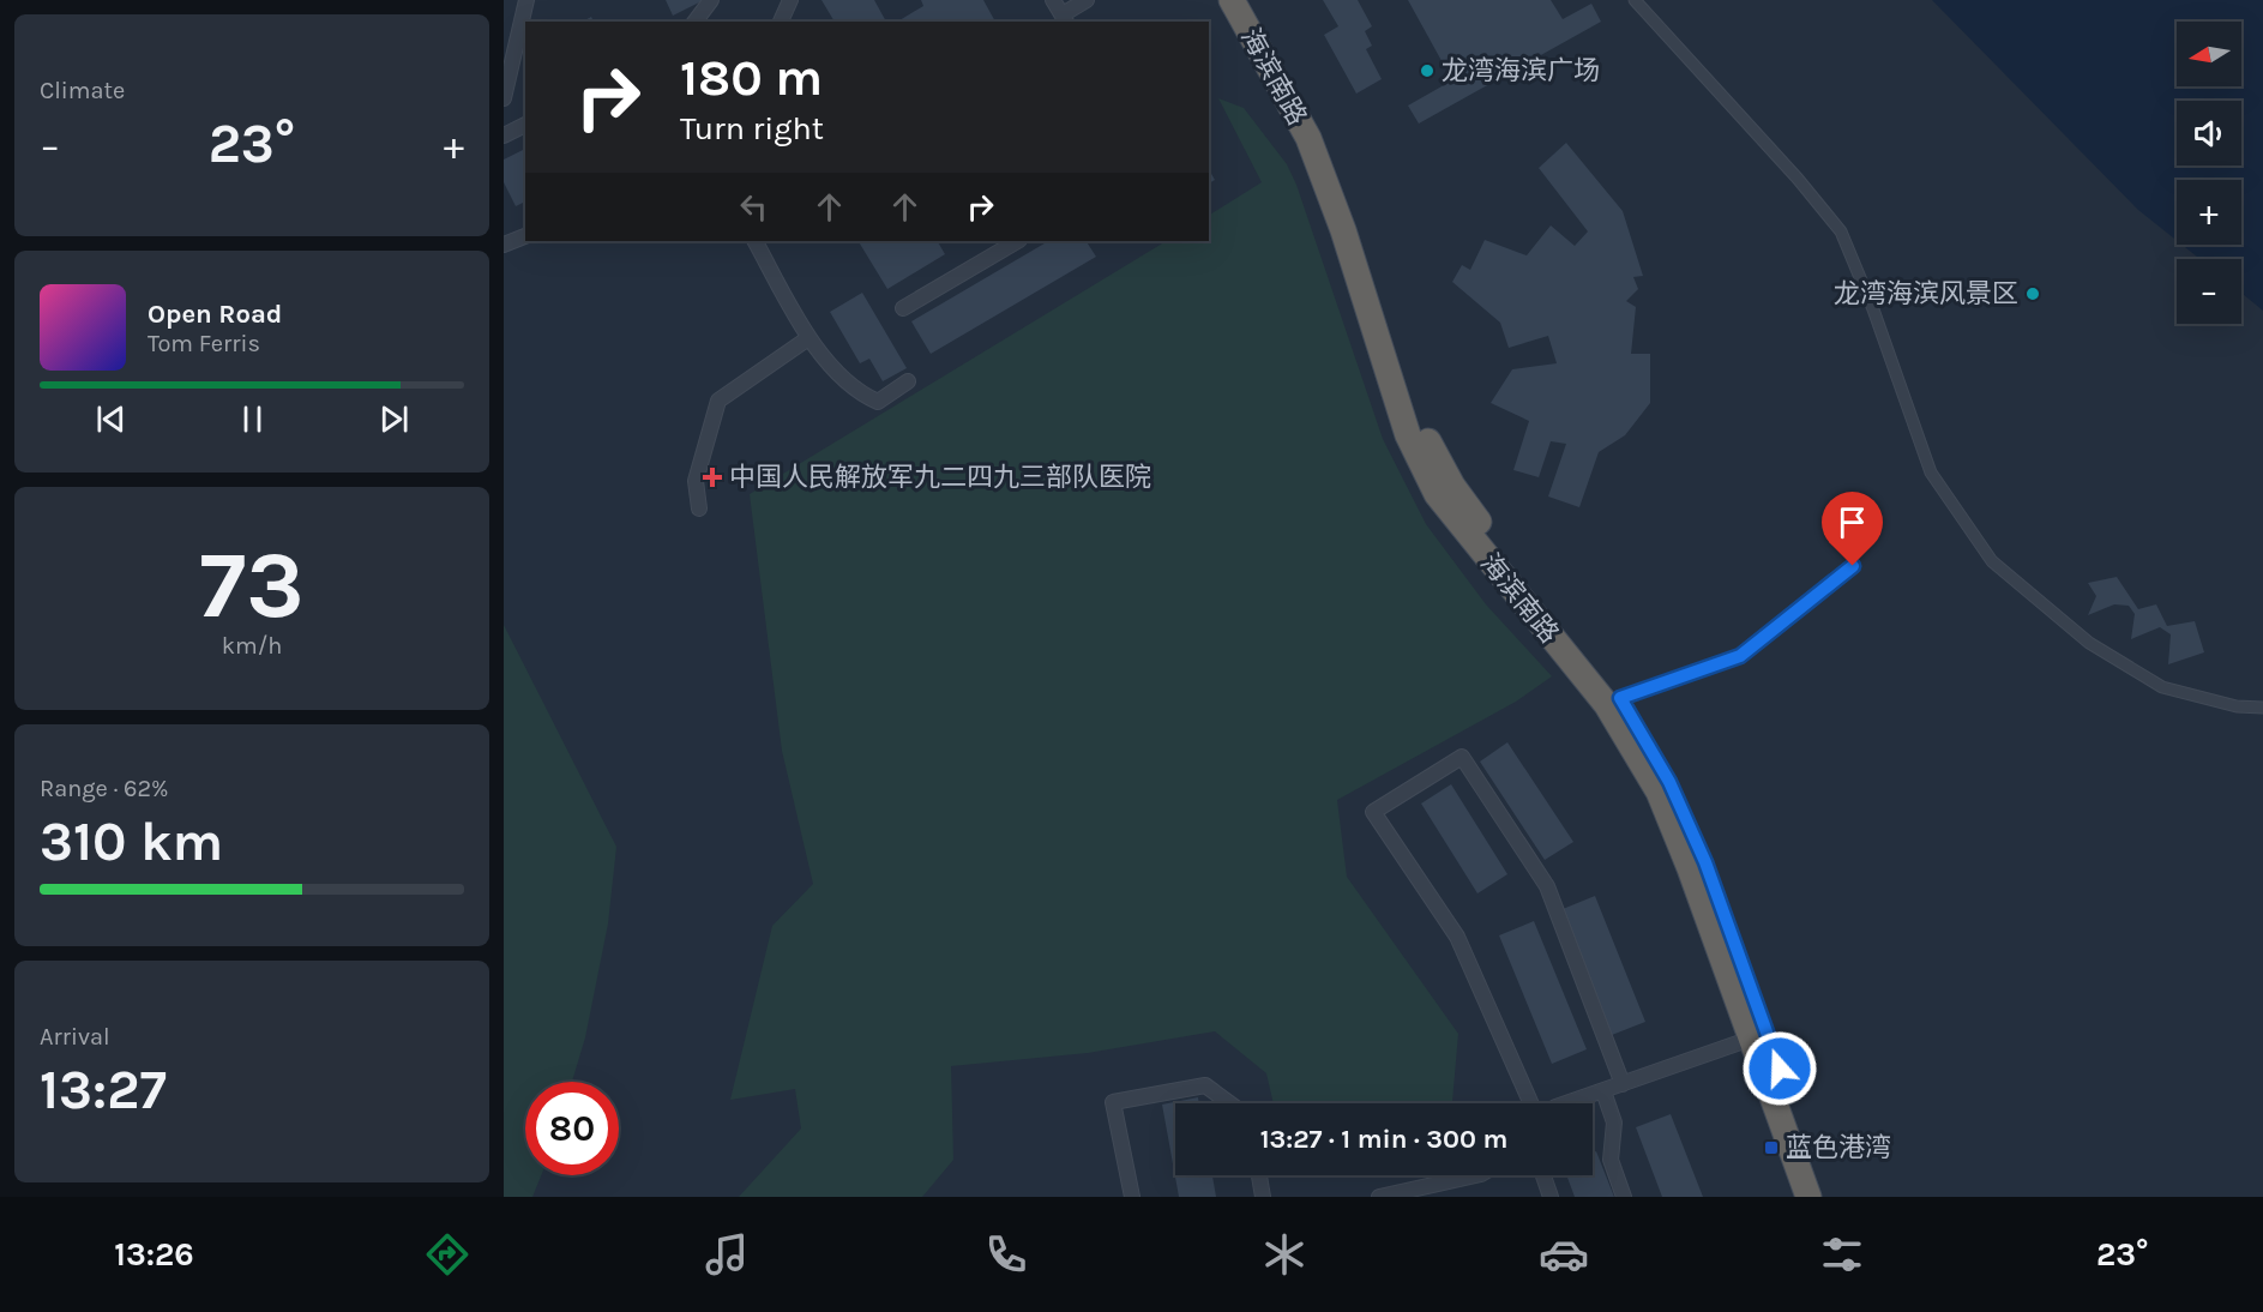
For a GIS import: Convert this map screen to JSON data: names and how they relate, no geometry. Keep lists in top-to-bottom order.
{
  "streets": {
    "highway": ["海滨南路"]
  },
  "places": {
    "other": ["龙湾海滨广场", "龙湾海滨风景区"],
    "health": ["中国人民解放军九二四九三部队医院"],
    "transit": ["蓝色港湾"]
  },
  "north": "left",
  "page": {
    "tile": [
      "Climate",
      ["73", "km/h"],
      ["Range · 62%", "310 km"],
      ["Arrival", "13:27"]
    ],
    "map_buttons": ["+", "−"],
    "turn": ["180 m", "Turn right"],
    "heat": ["−", "23°", "+"],
    "song": ["Open Road", "Tom Ferris"],
    "limit": "80",
    "trip": "13:27 · 1 min · 300 m",
    "tabs": ["13:26", "23°"]
  }
}
